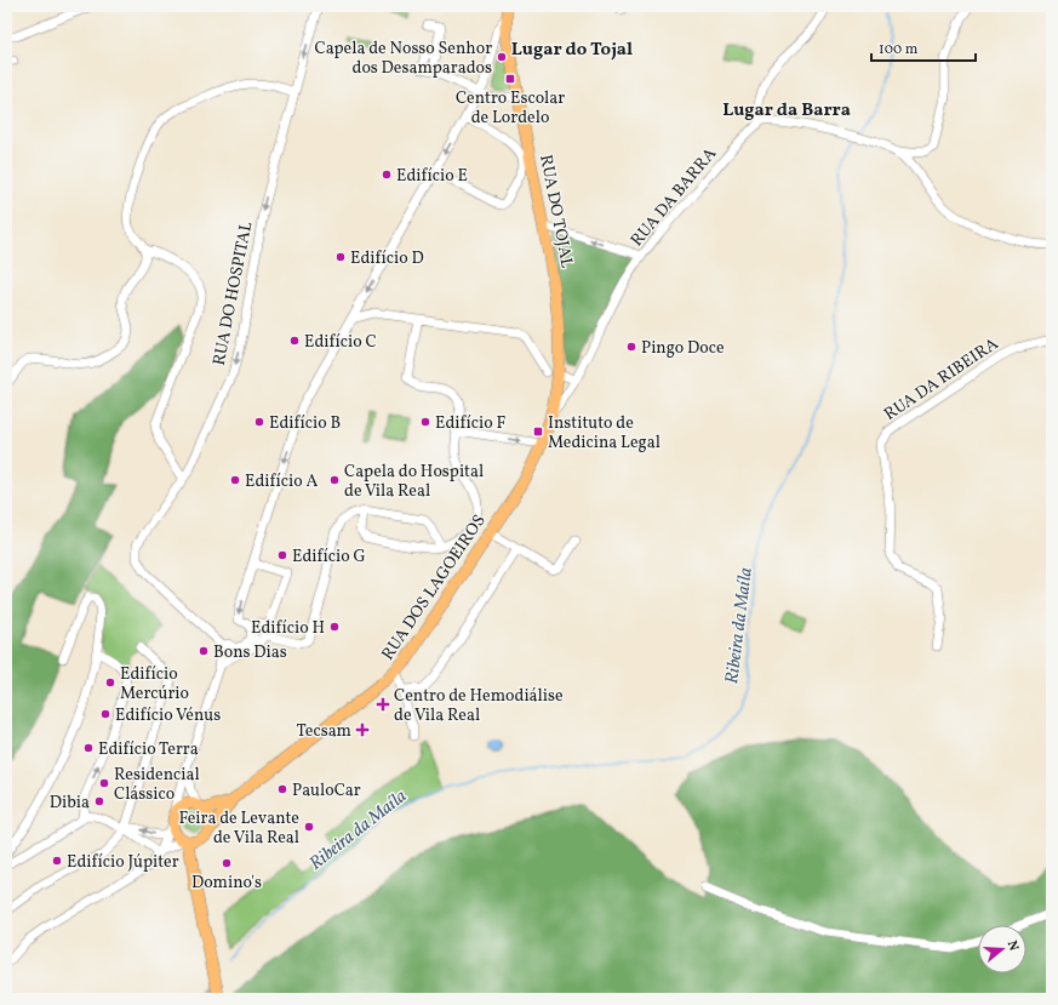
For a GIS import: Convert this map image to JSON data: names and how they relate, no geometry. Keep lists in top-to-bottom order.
{
  "streets": {
    "main road": ["RUA DO TOJAL", "RUA DOS LAGOEIROS"],
    "street": ["RUA DA BARRA", "RUA DO HOSPITAL", "RUA DA RIBEIRA"]
  },
  "crossings": [
    ["RUA DA BARRA", "RUA DO TOJAL"],
    ["RUA DA BARRA", "RUA DOS LAGOEIROS"],
    ["RUA DO TOJAL", "RUA DOS LAGOEIROS"]
  ],
  "one_way": ["RUA DO HOSPITAL"],
  "districts": ["Lugar do Tojal", "Lugar da Barra"],
  "water": ["Ribeira da Maíla"],
  "places": {
    "other": [
      "Capela de Nosso Senhor dos Desamparados",
      "Edifício E",
      "Edifício D",
      "Edifício C",
      "Pingo Doce",
      "Edifício B",
      "Edifício F",
      "Edifício A",
      "Capela do Hospital de Vila Real",
      "Edifício G",
      "Edifício H",
      "Bons Dias",
      "Edifício Mercúrio",
      "Edifício Vénus",
      "Edifício Terra",
      "Residencial Clássico",
      "PauloCar",
      "Dibia",
      "Feira de Levante de Vila Real",
      "Edifício Júpiter",
      "Domino's"
    ],
    "transit": ["Centro Escolar de Lordelo", "Instituto de Medicina Legal"],
    "health": ["Centro de Hemodiálise de Vila Real", "Tecsam"]
  },
  "scale_bar": "100 m",
  "north": "right"
}
